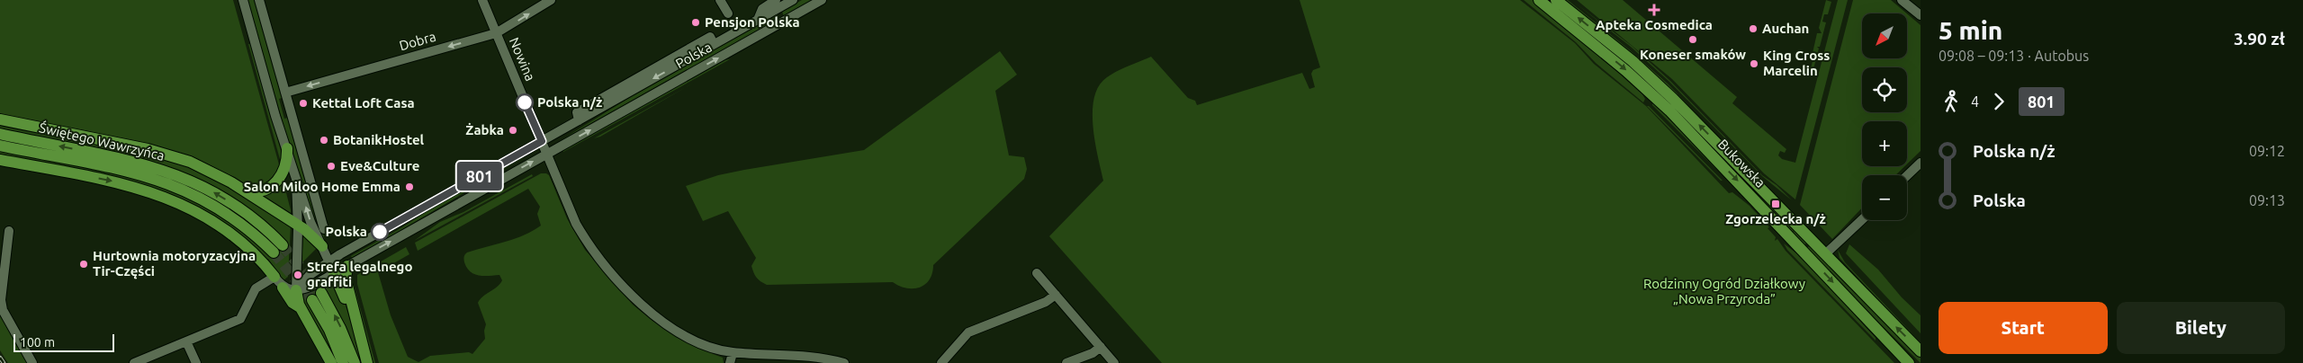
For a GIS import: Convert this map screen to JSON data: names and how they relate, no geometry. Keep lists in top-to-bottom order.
{
  "streets": {
    "main road": ["Świętego Wawrzyńca", "Bukowska"],
    "street": ["Dobra", "Polska", "Nowina"]
  },
  "crossings": [
    ["Dobra", "Nowina"],
    ["Polska", "Nowina"]
  ],
  "parks": ["Rodzinny Ogród Działkowy „Nowa Przyroda”"],
  "places": {
    "health": ["Apteka Cosmedica"],
    "other": [
      "Pensjon Polska",
      "Auchan",
      "Koneser smaków",
      "King Cross Marcelin",
      "Polska n/ż",
      "Kettal Loft Casa",
      "Żabka",
      "BotanikHostel",
      "Eve&Culture",
      "Salon Miloo Home Emma",
      "Polska",
      "Hurtownia motoryzacyjna Tir-Części",
      "Strefa legalnego graffiti"
    ],
    "transit": ["Zgorzelecka n/ż"]
  },
  "lines": ["bus line 801"],
  "scale_bar": "100 m",
  "north": "bottom left",
  "page": {
    "on_map": "801",
    "heading": ["5 min", "09:08 – 09:13 · Autobus", "3.90 zł"],
    "map_buttons": ["+", "−"],
    "legs": ["4", "801"],
    "list": [
      {
        "name": "Polska n/ż",
        "value": "09:12"
      },
      {
        "name": "Polska",
        "value": "09:13"
      }
    ],
    "buttons": ["Start", "Bilety"],
    "scale": "100 m"
  }
}
